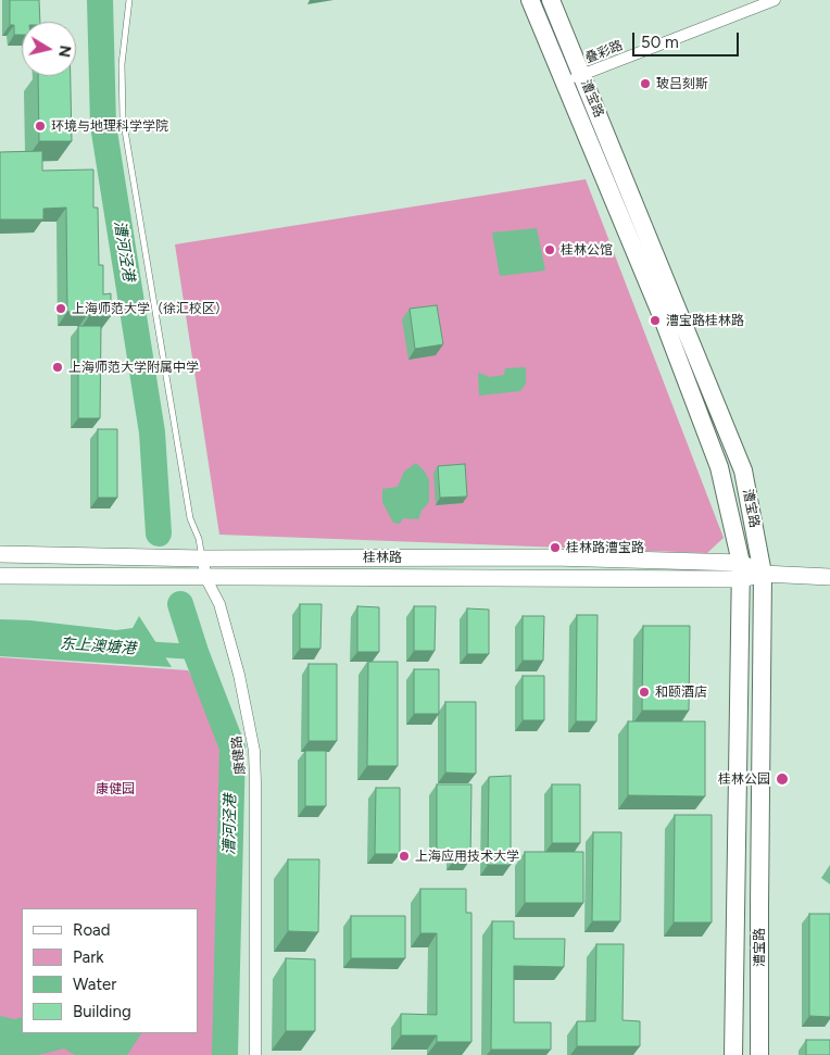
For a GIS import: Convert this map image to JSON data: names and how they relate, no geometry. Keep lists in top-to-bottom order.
{
  "streets": {
    "main road": ["漕宝路", "桂林路"],
    "street": ["叠彩路", "康健路"]
  },
  "crossings": [
    ["叠彩路", "漕宝路"],
    ["漕宝路", "桂林路"],
    ["桂林路", "康健路"]
  ],
  "water": ["漕河泾港", "东上澳塘港"],
  "parks": ["康健园"],
  "places": [
    "玻吕刻斯",
    "环境与地理科学学院",
    "桂林公馆",
    "上海师范大学（徐汇校区）",
    "漕宝路桂林路",
    "上海师范大学附属中学",
    "桂林路漕宝路",
    "和颐酒店",
    "桂林公园",
    "上海应用技术大学"
  ],
  "legend": [
    "Road",
    "Park",
    "Water",
    "Building"
  ],
  "scale_bar": "50 m",
  "north": "right"
}
